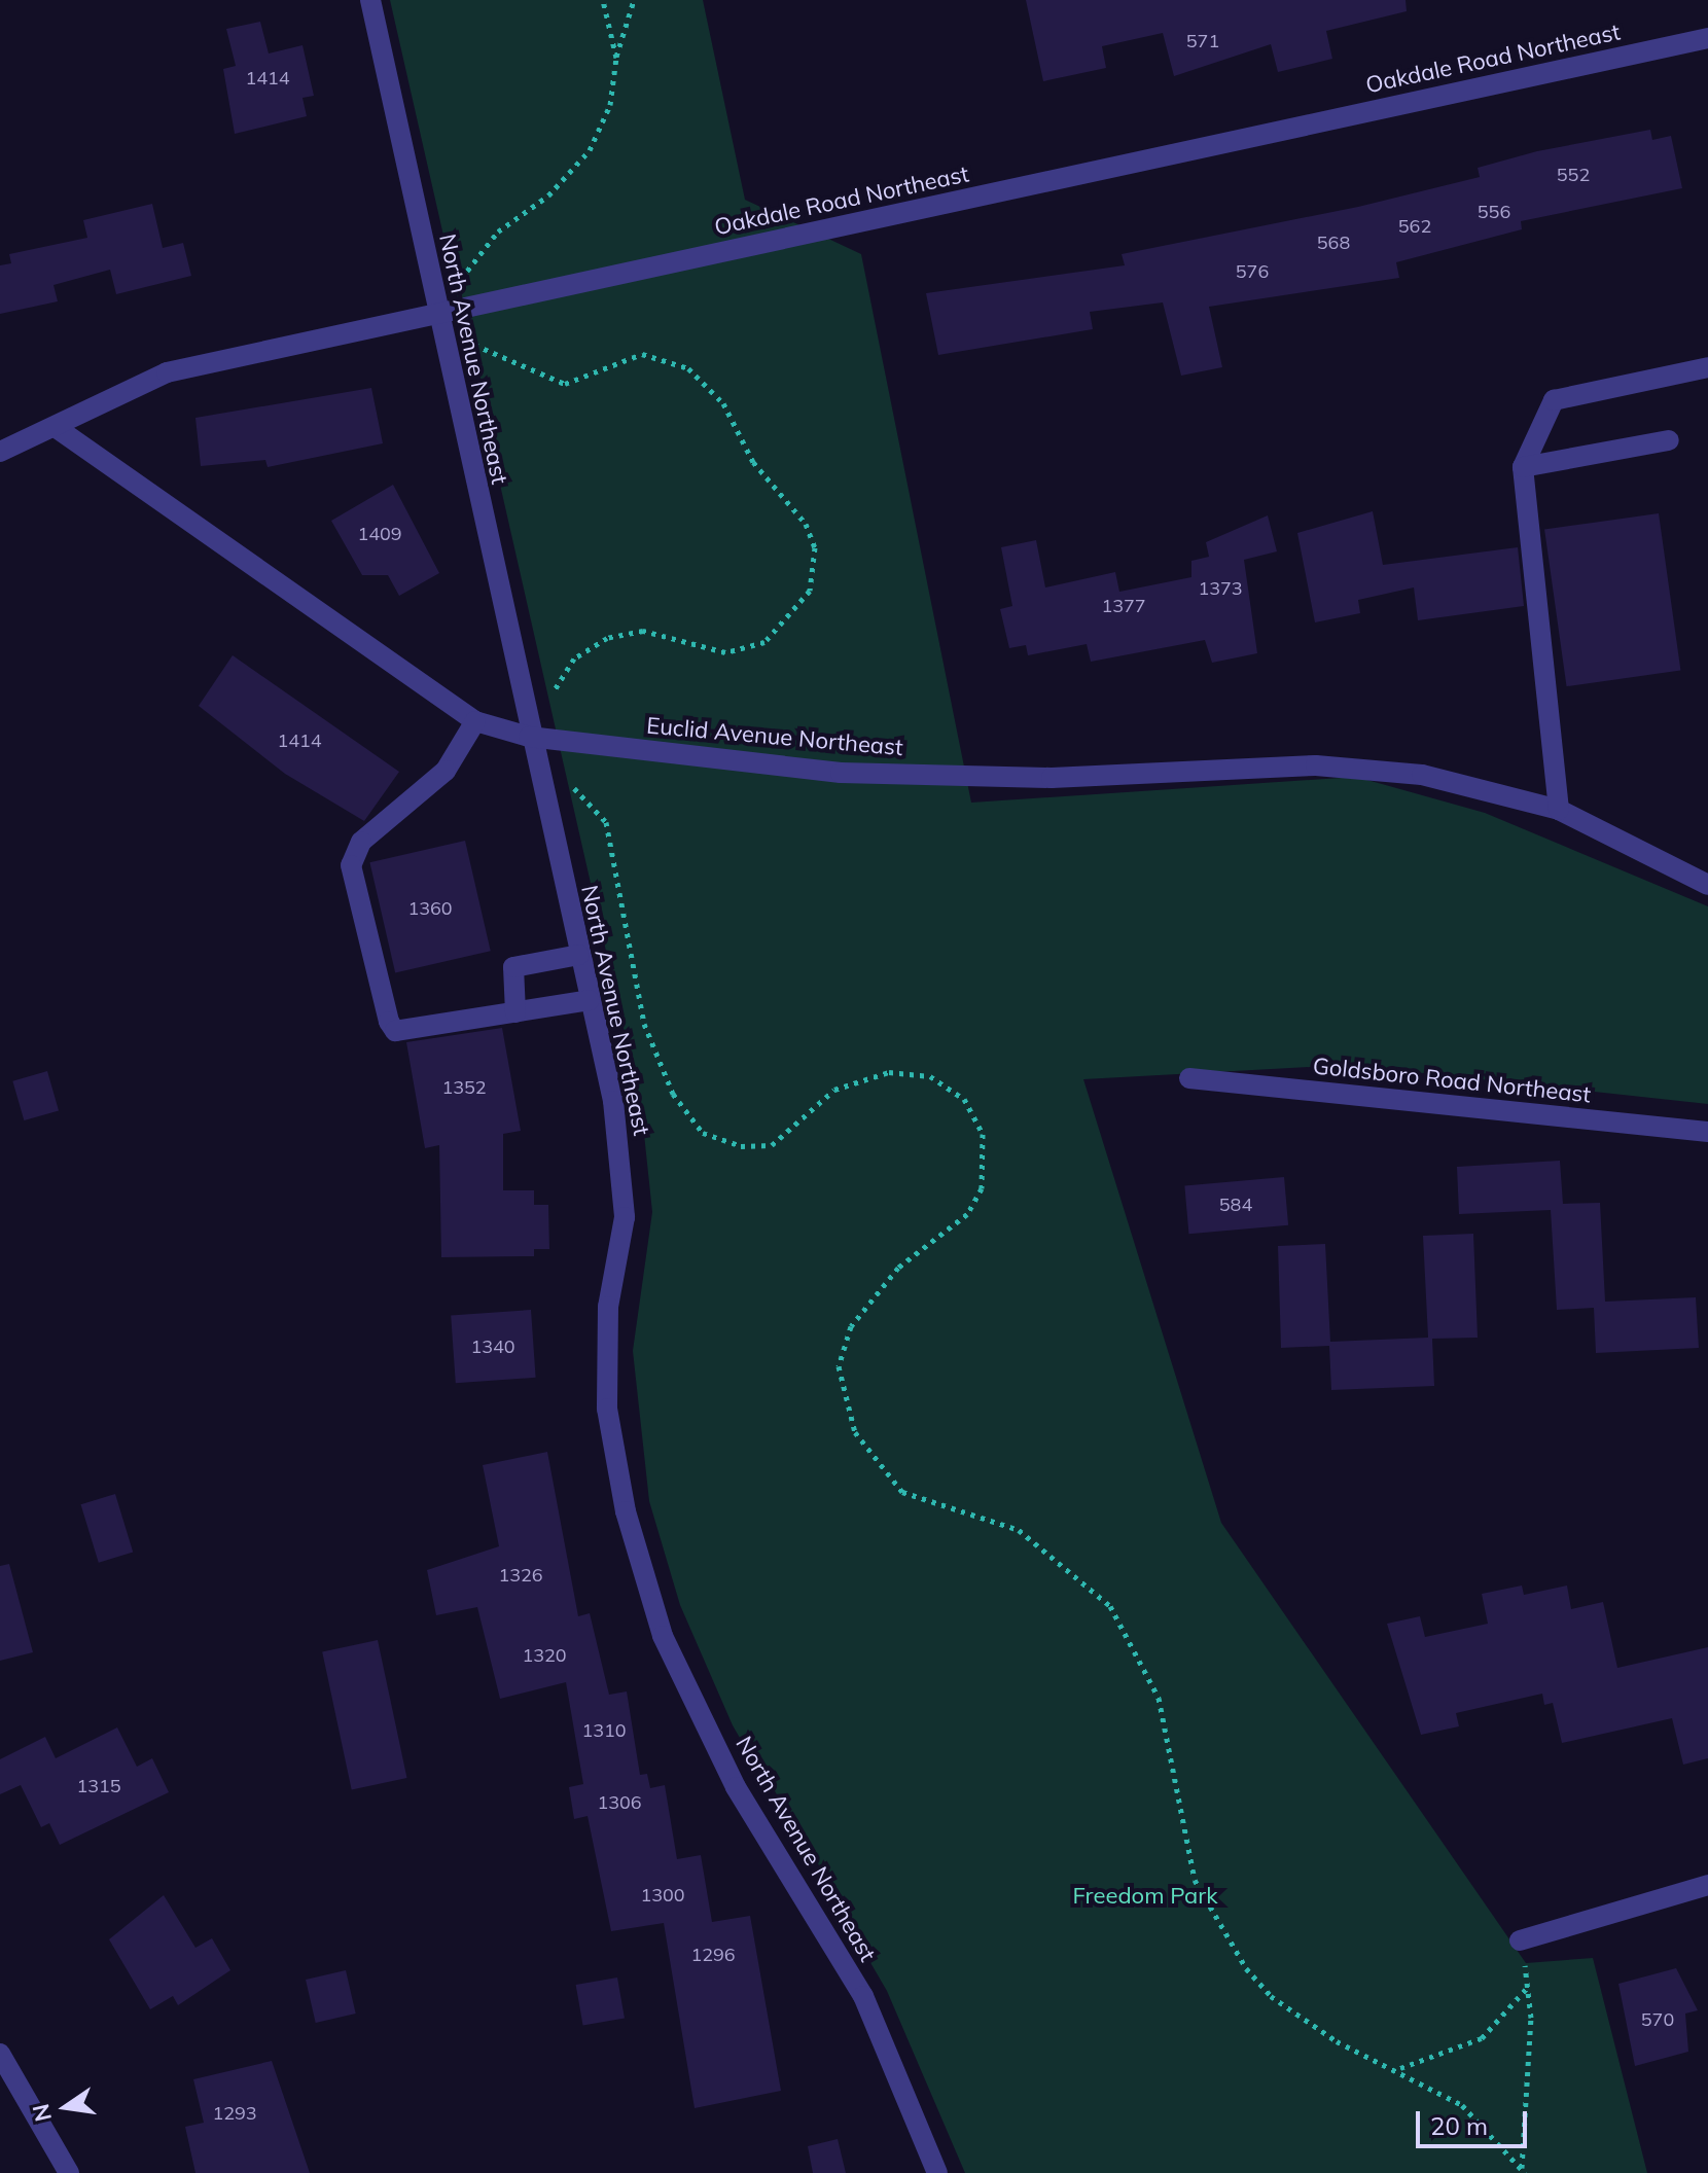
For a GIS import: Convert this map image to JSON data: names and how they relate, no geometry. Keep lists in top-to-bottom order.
{
  "streets": {
    "street": [
      "Oakdale Road Northeast",
      "North Avenue Northeast",
      "Euclid Avenue Northeast",
      "Goldsboro Road Northeast"
    ]
  },
  "crossings": [
    ["Oakdale Road Northeast", "North Avenue Northeast"],
    ["Oakdale Road Northeast", "Euclid Avenue Northeast"],
    ["North Avenue Northeast", "Euclid Avenue Northeast"]
  ],
  "parks": ["Freedom Park"],
  "house_numbers": [
    "571",
    "1414",
    "552",
    "556",
    "562",
    "568",
    "576",
    "1409",
    "1373",
    "1377",
    "1414",
    "1360",
    "1352",
    "584",
    "1340",
    "1326",
    "1320",
    "1310",
    "1315",
    "1306",
    "1300",
    "1296",
    "570",
    "1293"
  ],
  "scale_bar": "20 m",
  "north": "left"
}
